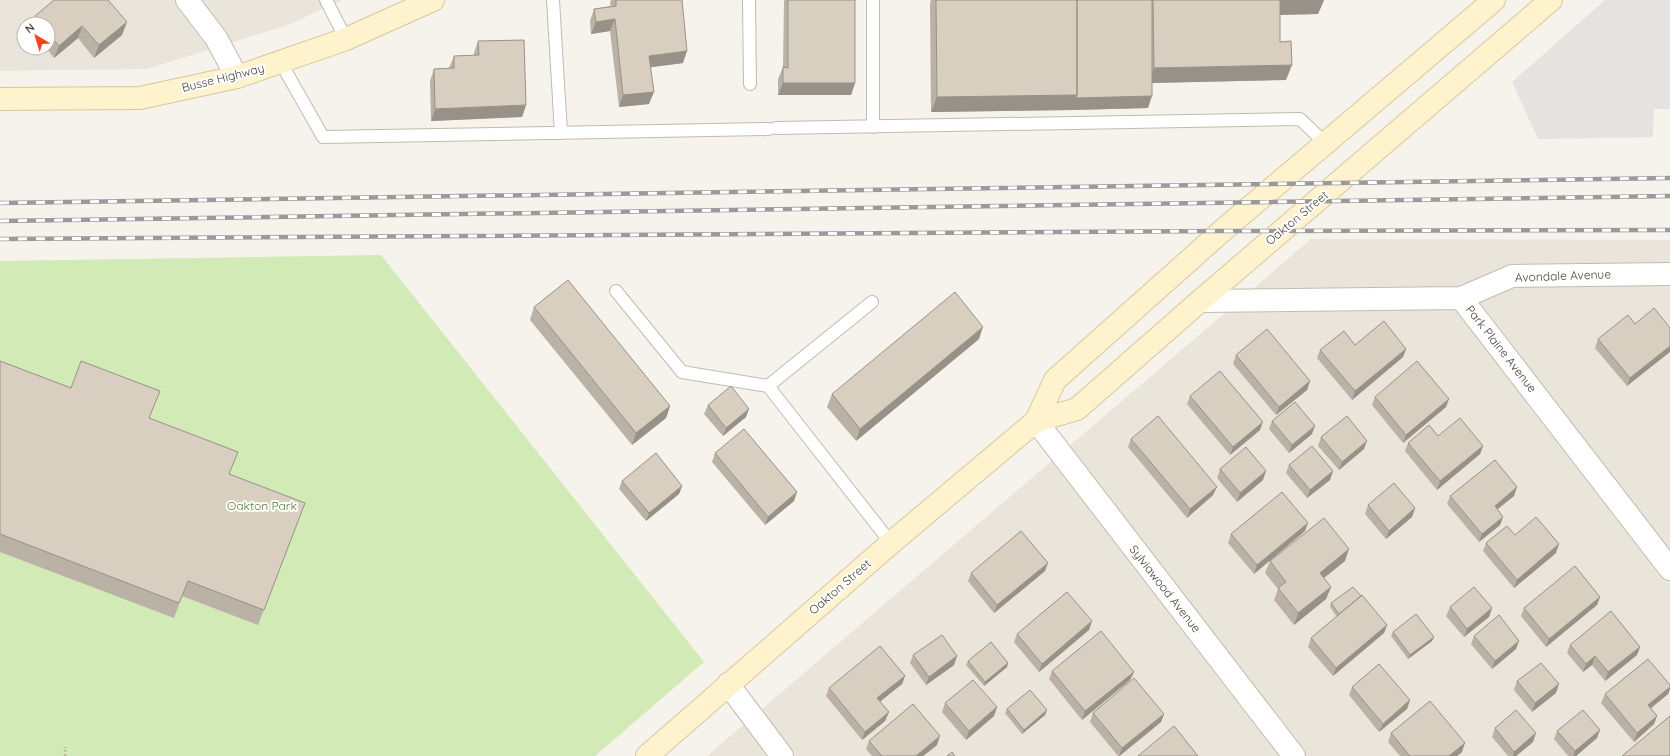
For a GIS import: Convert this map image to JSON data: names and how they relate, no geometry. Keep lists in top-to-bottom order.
{
  "streets": {
    "main road": ["Busse Highway", "Oakton Street"],
    "street": ["Avondale Avenue", "Park Plaine Avenue", "Sylviawood Avenue"]
  },
  "crossings": [
    ["Oakton Street", "Park Plaine Avenue"],
    ["Oakton Street", "Sylviawood Avenue"],
    ["Avondale Avenue", "Park Plaine Avenue"]
  ],
  "parks": ["Oakton Park"],
  "north": "top left"
}
